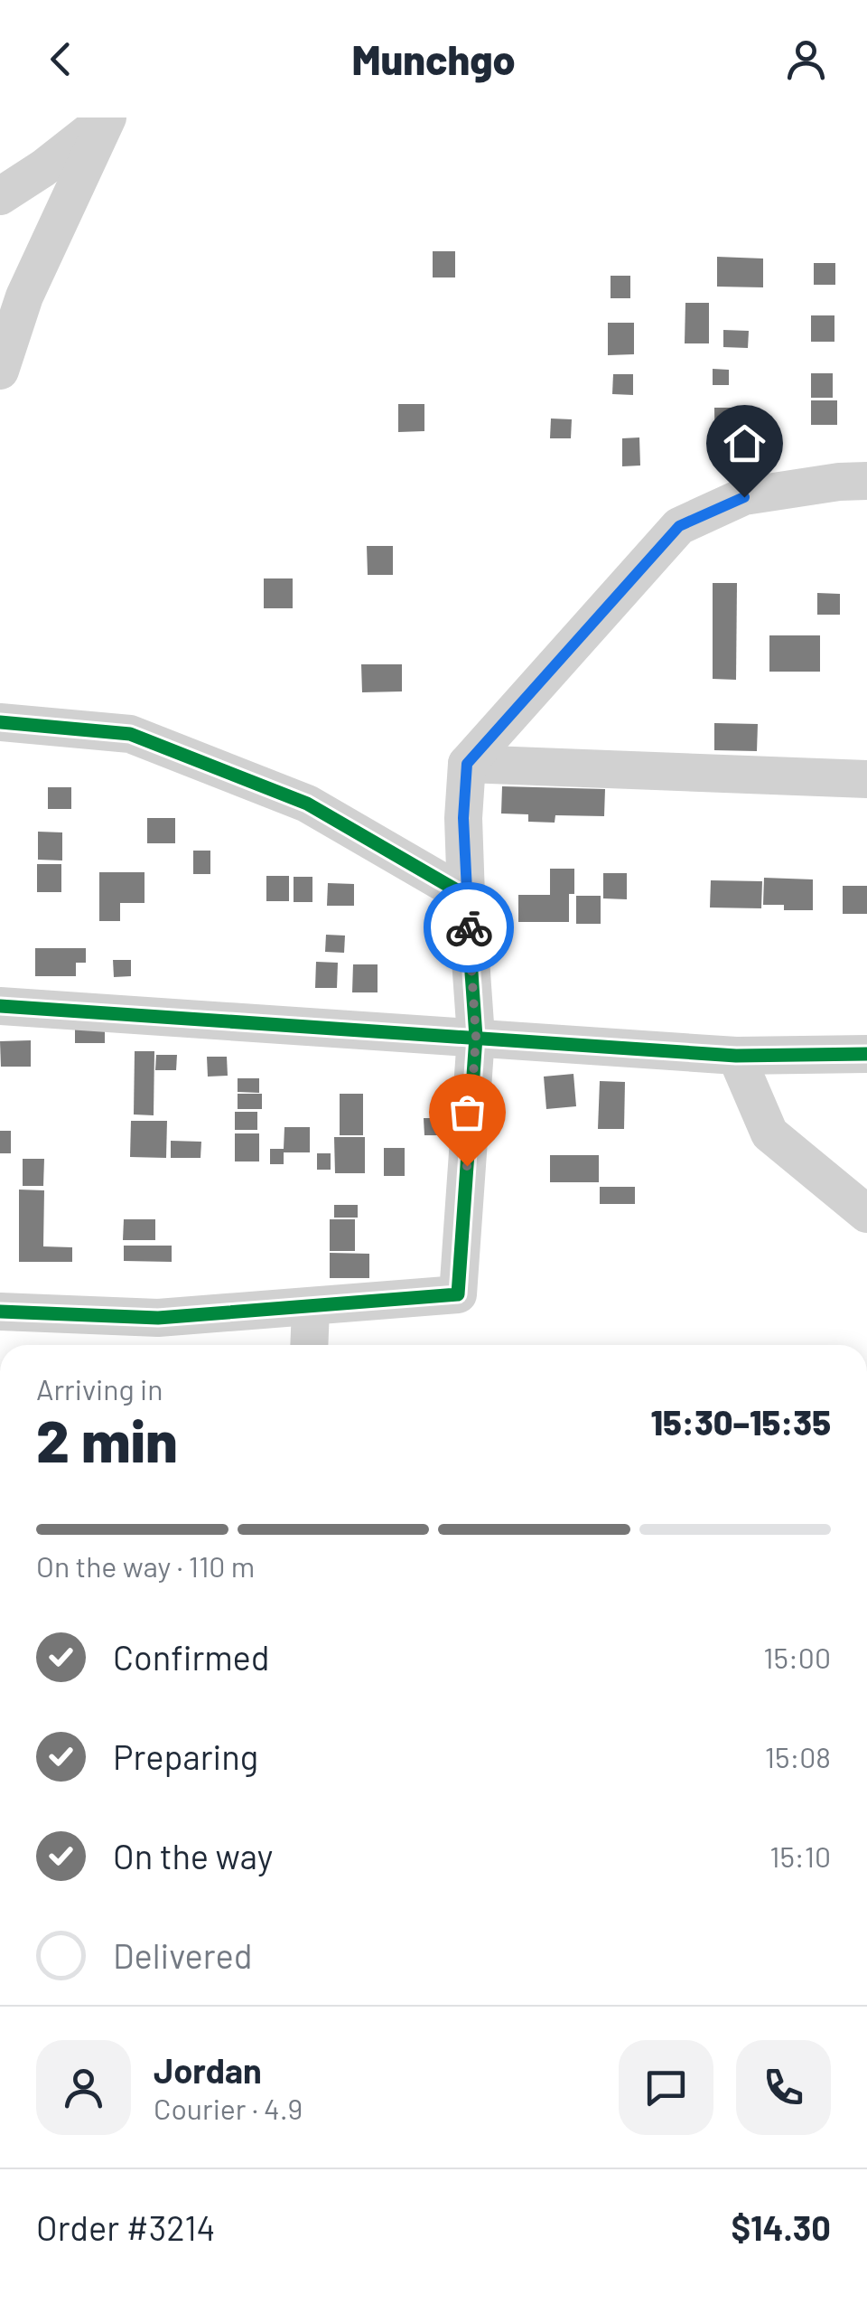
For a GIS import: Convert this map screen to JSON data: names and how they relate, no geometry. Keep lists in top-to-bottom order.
{
  "page": {
    "header": "Munchgo",
    "heading": ["2 min", "Arriving in", "15:30–15:35"],
    "panel": [
      "Jordan",
      "Courier · 4.9",
      "Order #3214",
      "$14.30"
    ],
    "bar": "On the way · 110 m",
    "list": [
      ["Confirmed", "15:00"],
      ["Preparing", "15:08"],
      ["On the way", "15:10"],
      "Delivered"
    ]
  }
}
